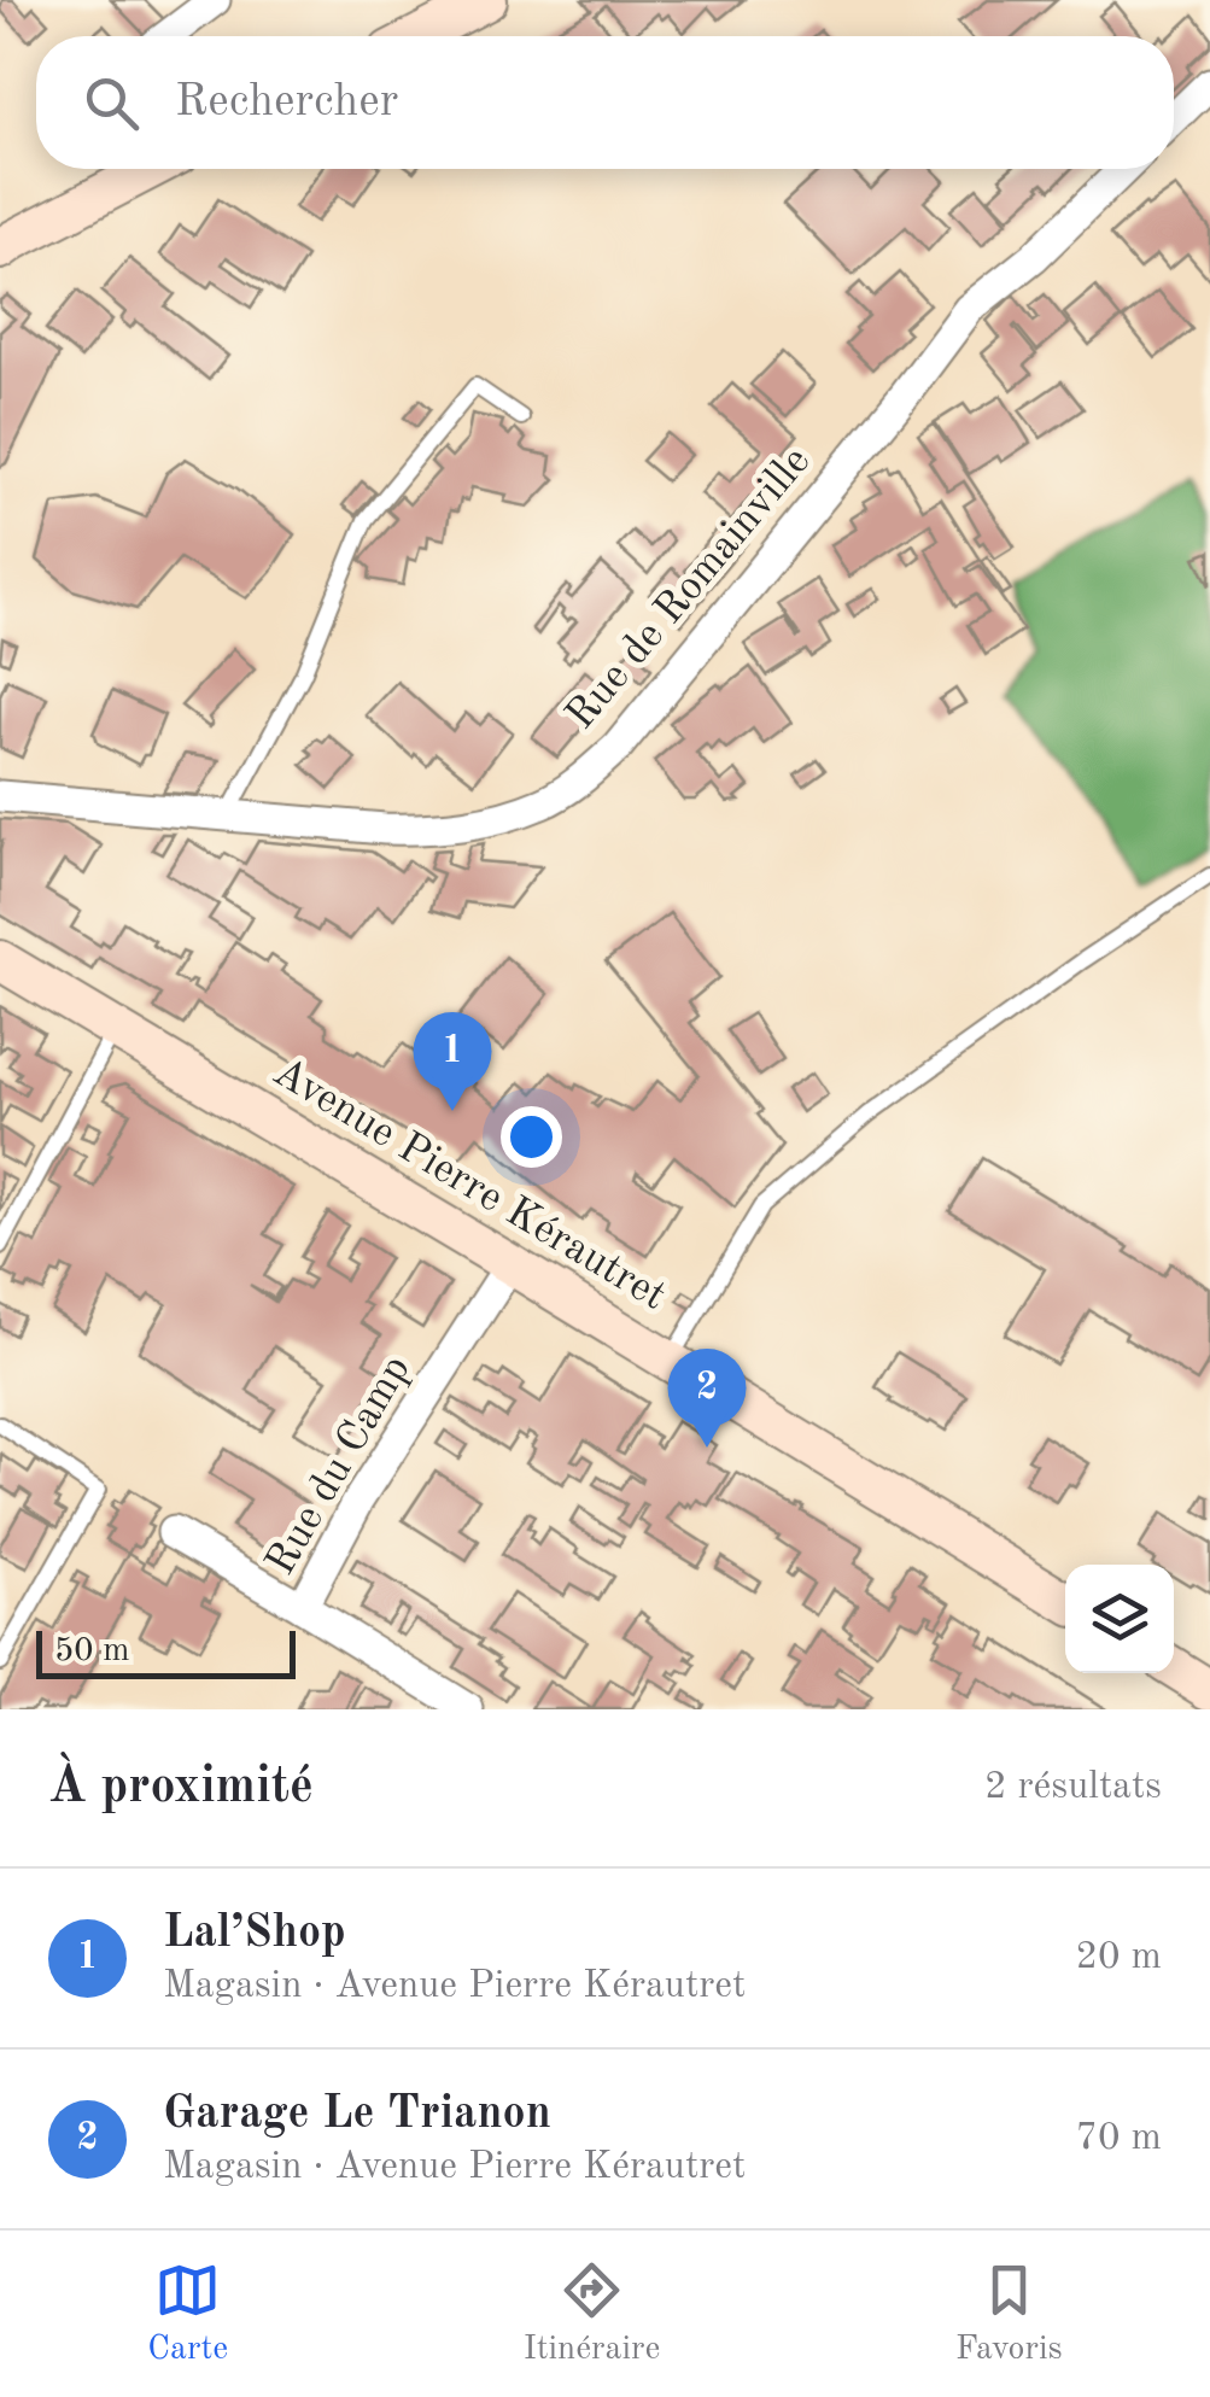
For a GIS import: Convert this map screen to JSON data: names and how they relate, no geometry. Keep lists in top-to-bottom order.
{
  "streets": {
    "main road": ["Avenue Pierre Kérautret"],
    "street": ["Rue de Romainville", "Rue du Camp"]
  },
  "crossings": [
    ["Avenue Pierre Kérautret", "Rue du Camp"]
  ],
  "scale_bar": "50 m",
  "page": {
    "search": "Rechercher",
    "pins": ["1", "2"],
    "scale": "50 m",
    "heading": ["À proximité", "2 résultats"],
    "list": [
      {
        "mark": "1",
        "name": "Lal’Shop",
        "note": "Magasin · Avenue Pierre Kérautret",
        "value": "20 m"
      },
      {
        "mark": "2",
        "name": "Garage Le Trianon",
        "note": "Magasin · Avenue Pierre Kérautret",
        "value": "70 m"
      }
    ],
    "nav": ["Carte", "Itinéraire", "Favoris"]
  }
}
